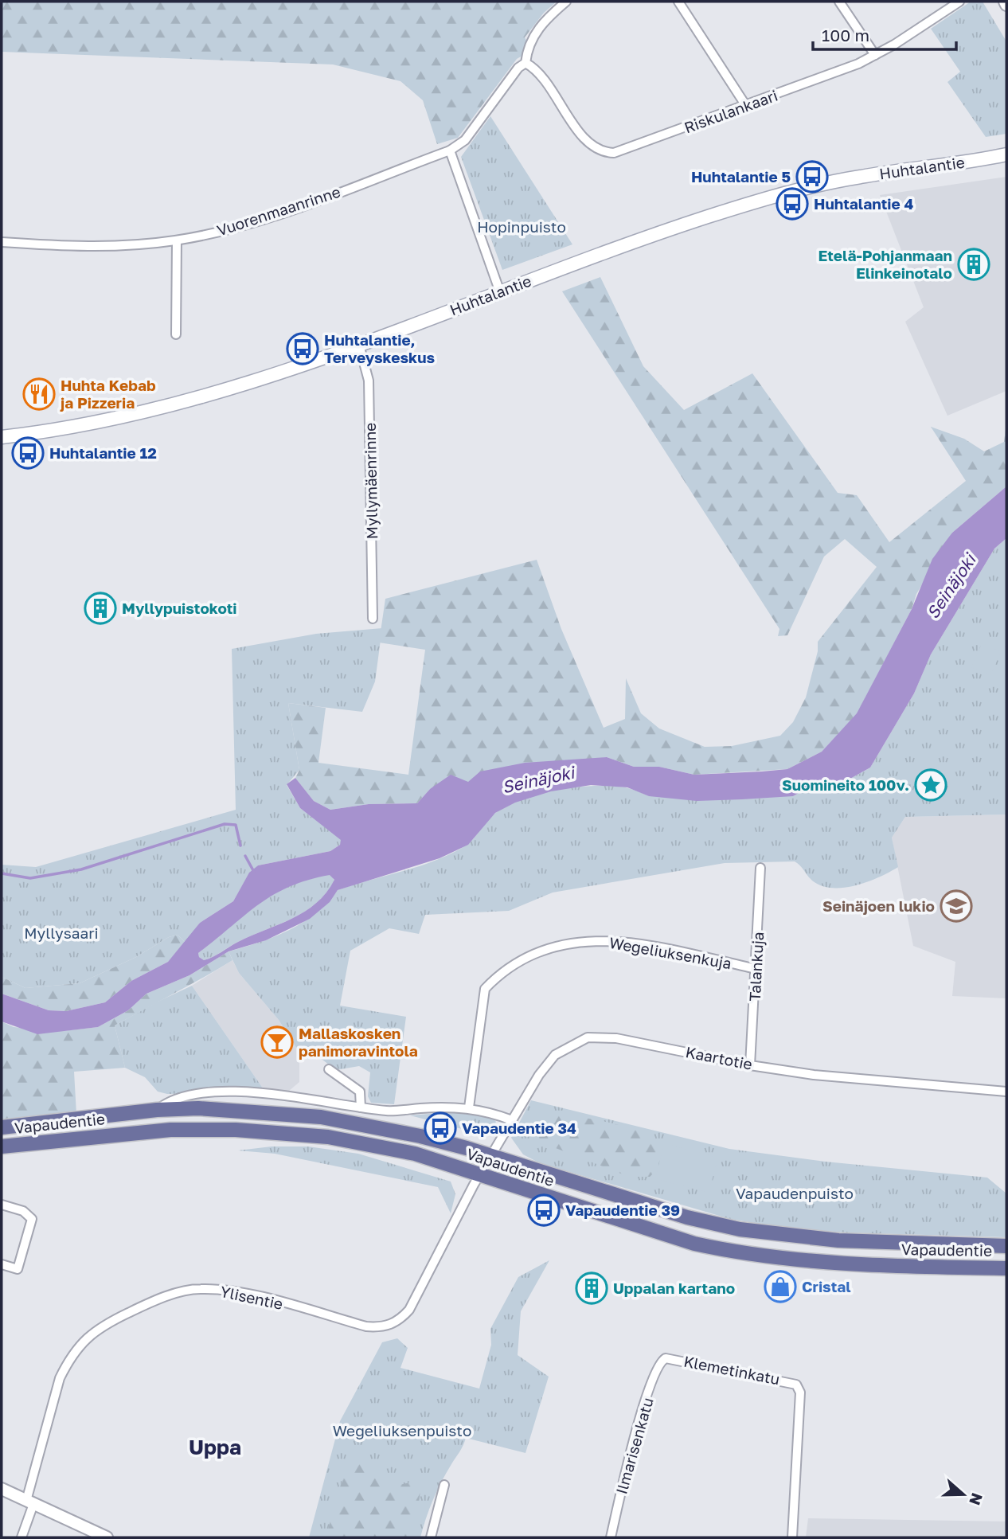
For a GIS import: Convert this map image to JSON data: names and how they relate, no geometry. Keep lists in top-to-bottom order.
{
  "streets": {
    "main road": ["Huhtalantie", "Vapaudentie"],
    "street": [
      "Riskulankaari",
      "Vuorenmaanrinne",
      "Myllymäenrinne",
      "Wegeliuksenkuja",
      "Talankuja",
      "Kaartotie",
      "Ylisentie",
      "Klemetinkatu",
      "Ilmarisenkatu"
    ]
  },
  "crossings": [
    ["Huhtalantie", "Myllymäenrinne"],
    ["Wegeliuksenkuja", "Talankuja"],
    ["Talankuja", "Kaartotie"],
    ["Kaartotie", "Vapaudentie"],
    ["Kaartotie", "Ylisentie"],
    ["Vapaudentie", "Ylisentie"],
    ["Klemetinkatu", "Ilmarisenkatu"]
  ],
  "districts": ["Uppa"],
  "water": ["Seinäjoki"],
  "parks": [
    "Hopinpuisto",
    "Myllysaari",
    "Vapaudenpuisto",
    "Wegeliuksenpuisto"
  ],
  "places": {
    "bus stop": [
      "Huhtalantie 5",
      "Huhtalantie 4",
      "Huhtalantie, Terveyskeskus",
      "Huhtalantie 12",
      "Vapaudentie 34",
      "Vapaudentie 39"
    ],
    "building": ["Etelä-Pohjanmaan Elinkeinotalo", "Myllypuistokoti", "Uppalan kartano"],
    "restaurant": ["Huhta Kebab ja Pizzeria"],
    "place": ["Suomineito 100v."],
    "school or university": ["Seinäjoen lukio"],
    "bar": ["Mallaskosken panimoravintola"],
    "shop": ["Cristal"]
  },
  "scale_bar": "100 m",
  "north": "right"
}
